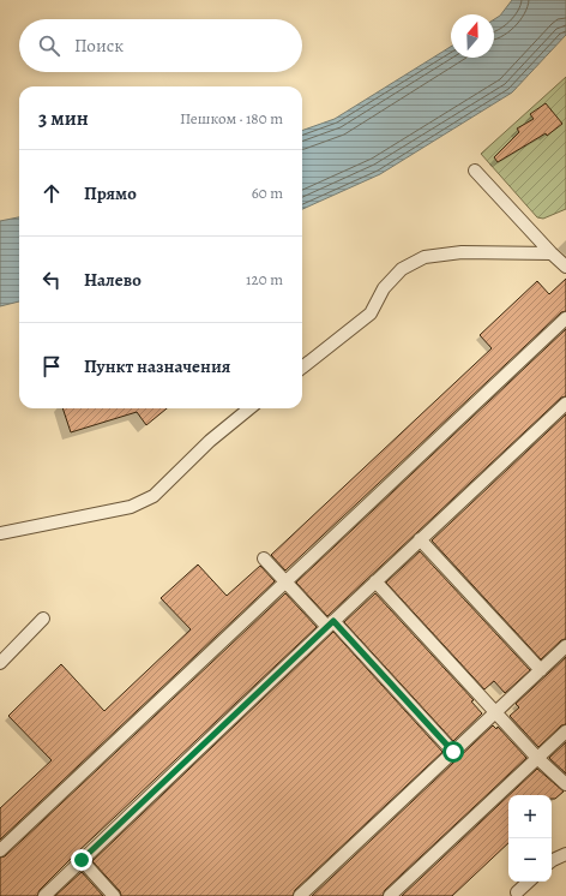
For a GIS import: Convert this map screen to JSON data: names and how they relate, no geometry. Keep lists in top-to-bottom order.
{
  "north": "top",
  "page": {
    "search": "Поиск",
    "heading": ["3 мин", "Пешком · 180 m"],
    "list": [
      ["Прямо", "60 m"],
      ["Налево", "120 m"],
      "Пункт назначения"
    ],
    "map_buttons": ["+", "−"]
  }
}
